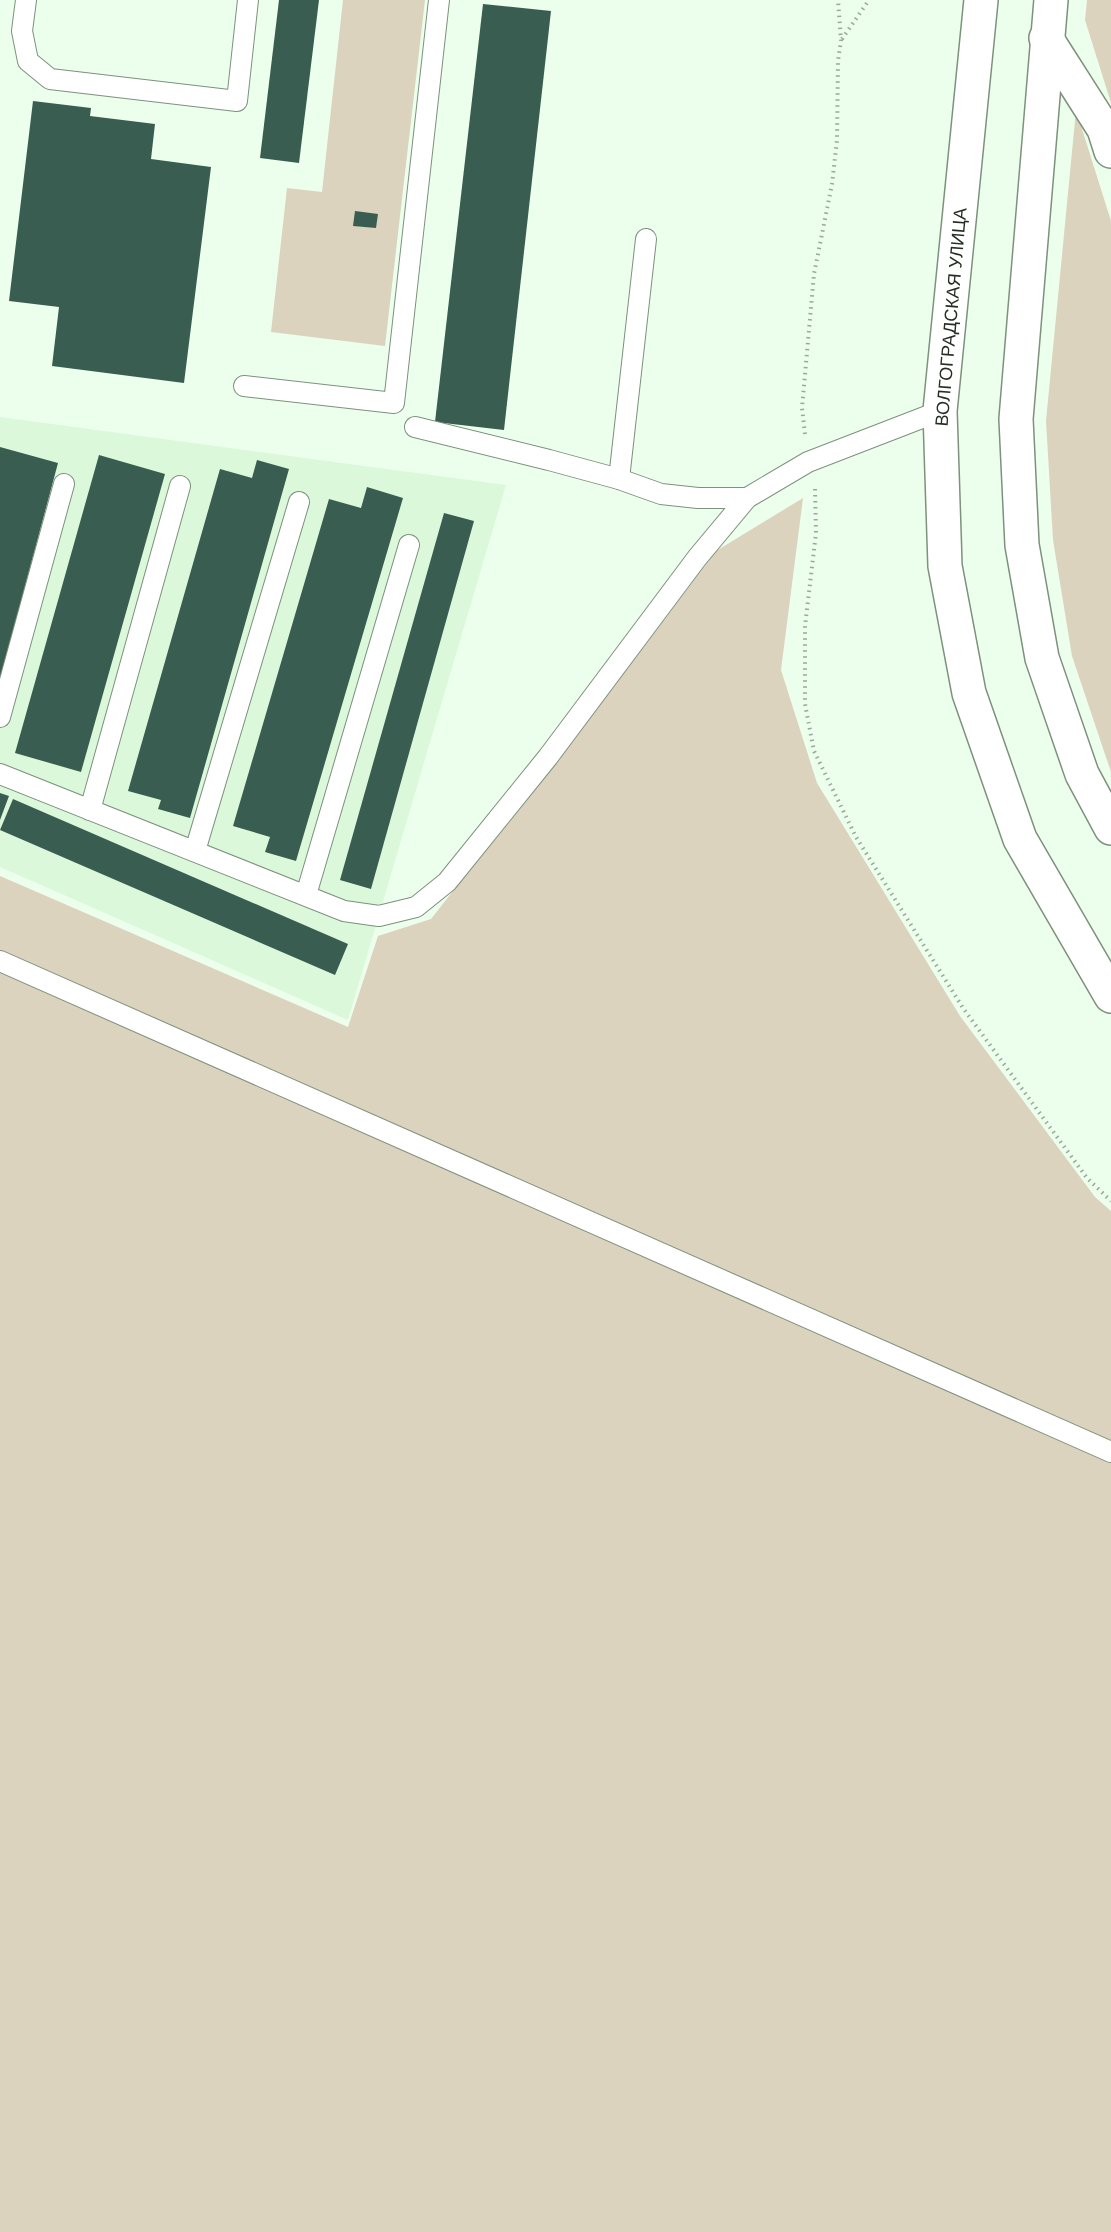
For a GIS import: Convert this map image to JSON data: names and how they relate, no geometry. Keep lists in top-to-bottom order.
{
  "streets": {
    "main road": ["ВОЛГОГРАДСКАЯ УЛИЦА"]
  }
}
